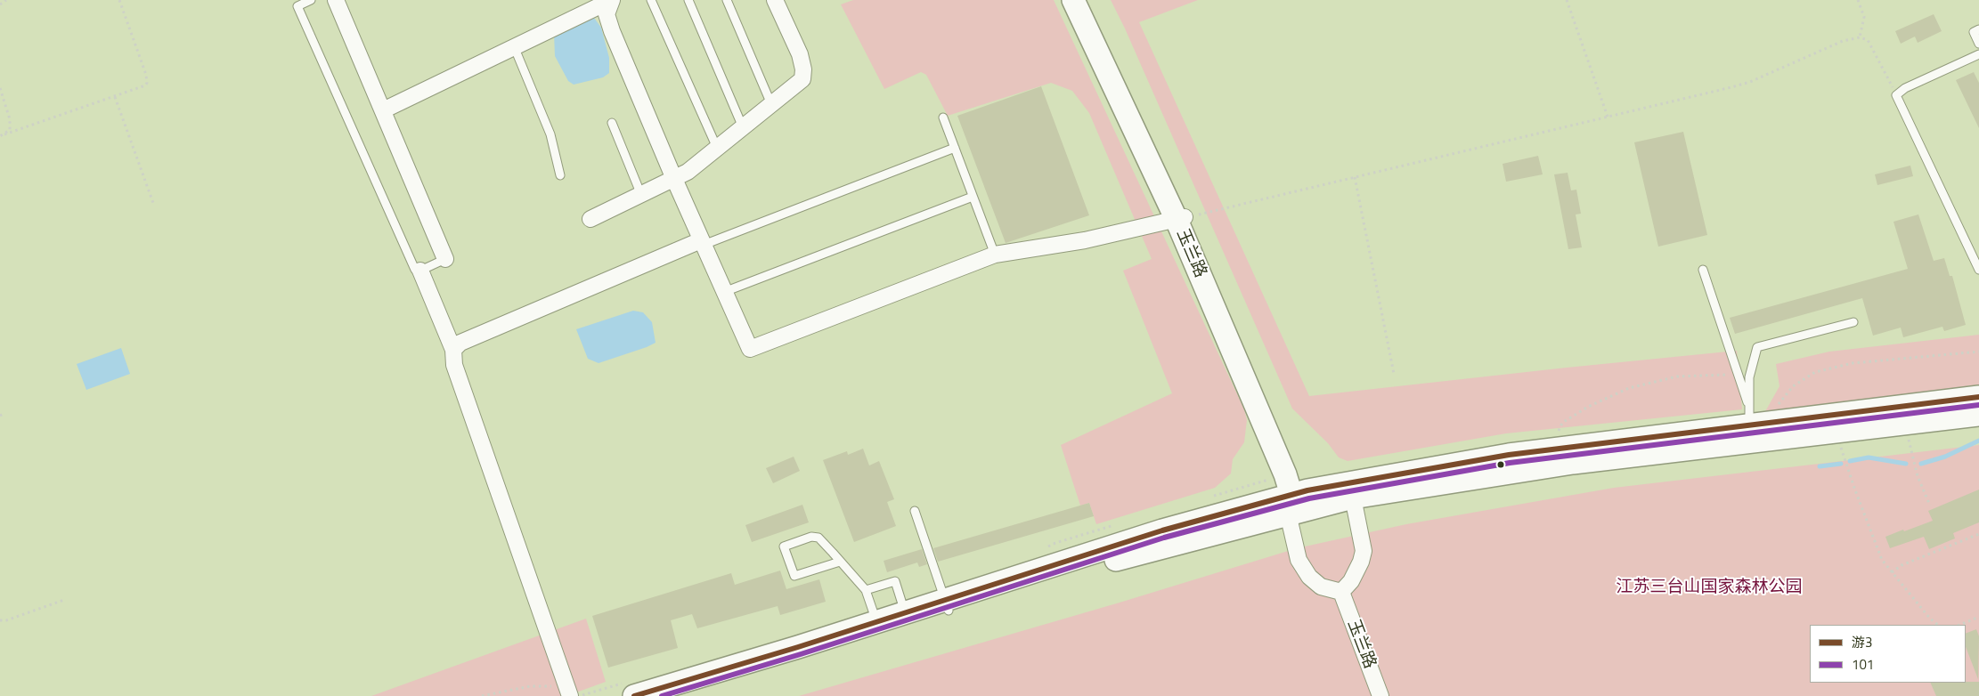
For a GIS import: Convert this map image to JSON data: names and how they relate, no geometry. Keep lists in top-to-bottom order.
{
  "streets": {
    "main road": ["玉兰路"]
  },
  "parks": ["江苏三台山国家森林公园"],
  "lines": ["transit line 游3", "transit line 101"],
  "legend": ["游3", "101"]
}
